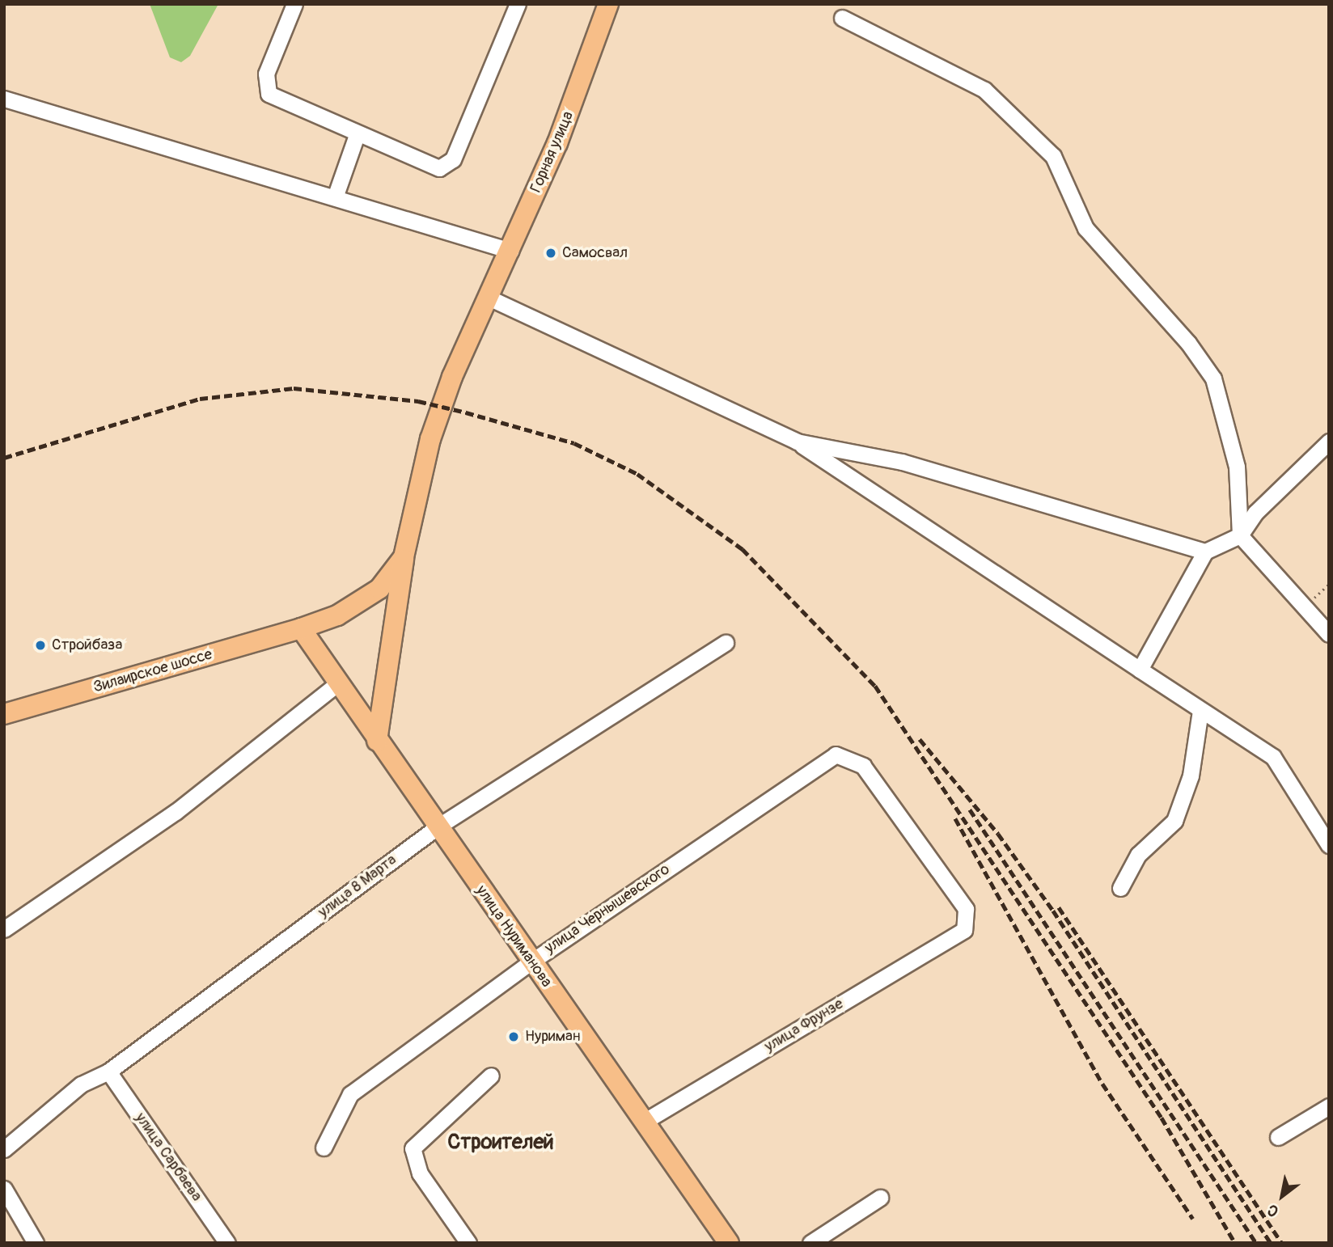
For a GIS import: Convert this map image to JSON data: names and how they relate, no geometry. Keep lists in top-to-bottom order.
{
  "streets": {
    "main road": ["Горная улица", "Зилаирское шоссе", "улица Нуриманова"],
    "street": [
      "улица 8 Марта",
      "улица Чернышевского",
      "улица Фрунзе",
      "улица Сарбаева"
    ]
  },
  "crossings": [
    ["Горная улица", "Зилаирское шоссе"],
    ["Горная улица", "улица Нуриманова"],
    ["Зилаирское шоссе", "улица Нуриманова"],
    ["улица 8 Марта", "улица Нуриманова"],
    ["улица 8 Марта", "улица Сарбаева"],
    ["улица Чернышевского", "улица Нуриманова"],
    ["улица Чернышевского", "улица Фрунзе"],
    ["улица Нуриманова", "улица Фрунзе"]
  ],
  "districts": ["Строителей"],
  "places": ["Самосвал", "Стройбаза", "Нуриман"],
  "north": "bottom left"
}
